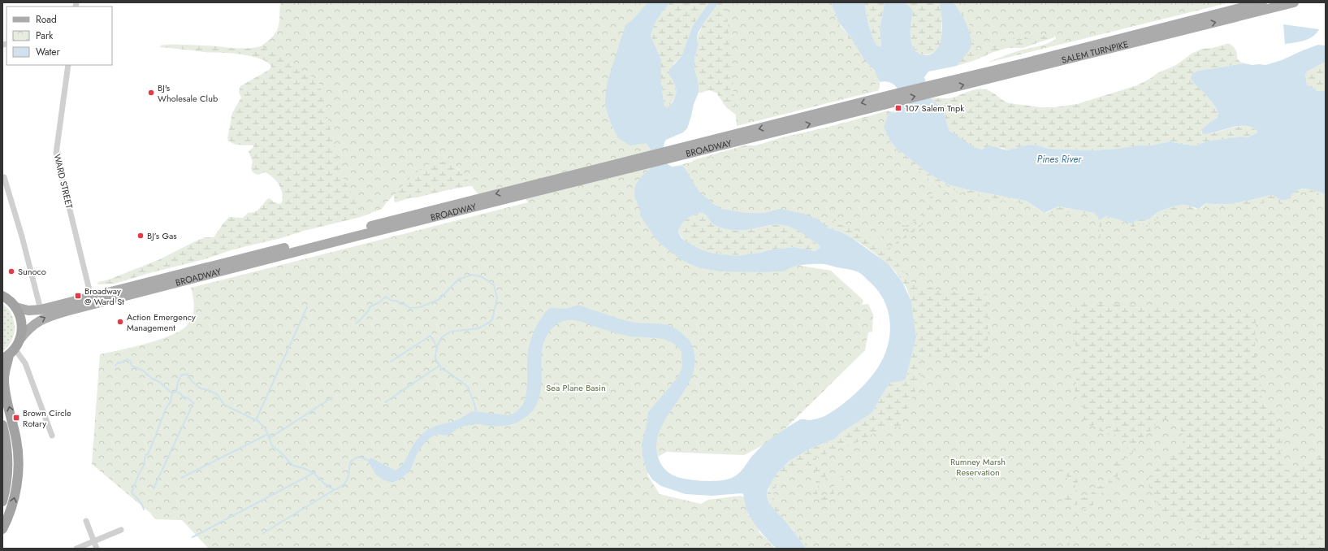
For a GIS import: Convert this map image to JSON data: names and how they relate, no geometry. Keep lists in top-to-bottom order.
{
  "streets": {
    "main road": ["SALEM TURNPIKE", "BROADWAY"],
    "street": ["WARD STREET"]
  },
  "crossings": [
    ["SALEM TURNPIKE", "BROADWAY"],
    ["BROADWAY", "WARD STREET"]
  ],
  "water": ["Pines River"],
  "parks": ["Sea Plane Basin", "Rumney Marsh Reservation"],
  "places": {
    "other": [
      "BJ's Wholesale Club",
      "BJ’s Gas",
      "Sunoco",
      "Action Emergency Management"
    ],
    "transit": ["107 Salem Tnpk", "Broadway @ Ward St", "Brown Circle Rotary"]
  },
  "legend": ["Road", "Park", "Water"]
}
